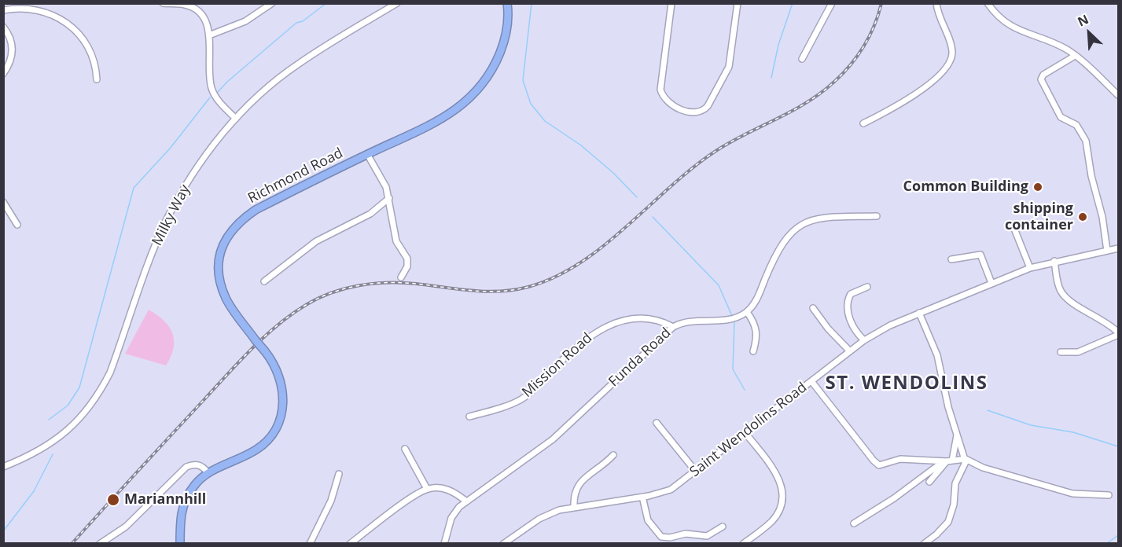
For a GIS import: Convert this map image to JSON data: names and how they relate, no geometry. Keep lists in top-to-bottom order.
{
  "streets": {
    "highway": ["Richmond Road"],
    "street": [
      "Milky Way",
      "Funda Road",
      "Mission Road",
      "Saint Wendolins Road"
    ]
  },
  "crossings": [
    ["Funda Road", "Mission Road"]
  ],
  "districts": ["ST. WENDOLINS"],
  "places": ["Common Building", "shipping container", "Mariannhill"],
  "north": "top left"
}
